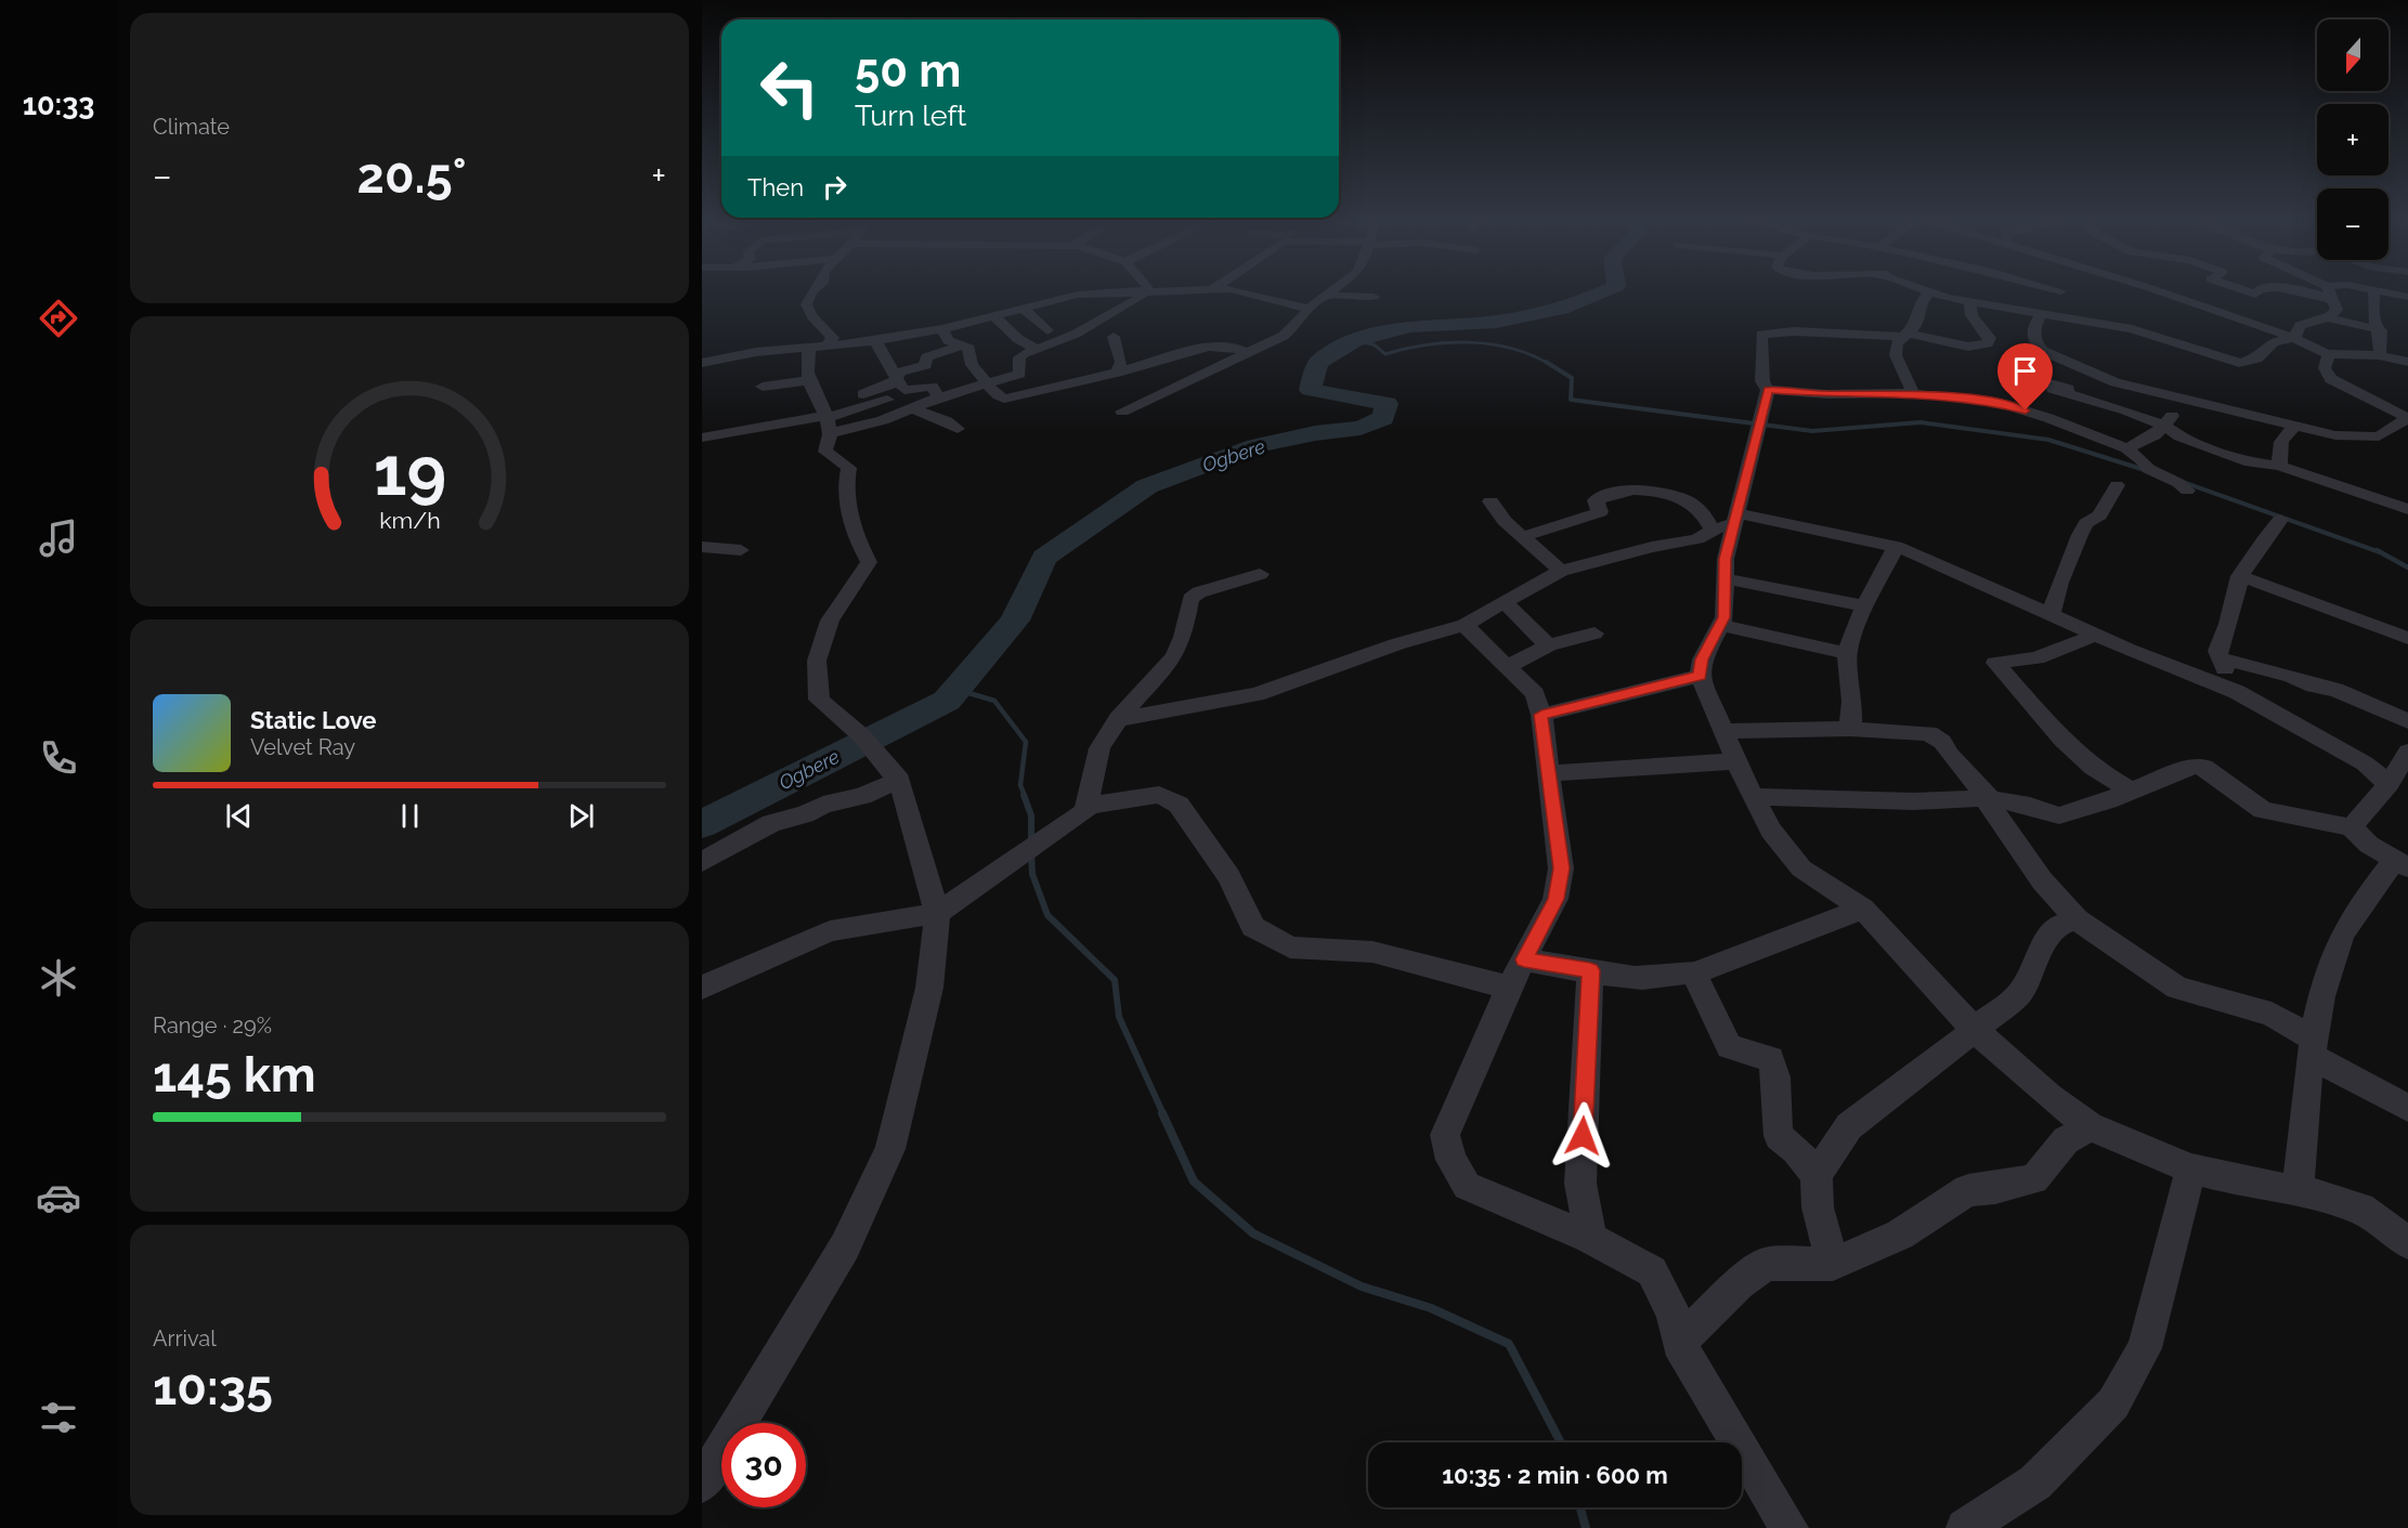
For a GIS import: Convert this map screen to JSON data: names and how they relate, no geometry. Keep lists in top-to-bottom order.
{
  "water": ["Ogbere"],
  "north": "bottom",
  "page": {
    "tabs": "10:33",
    "tile": [
      "Climate",
      ["Range · 29%", "145 km"],
      ["Arrival", "10:35"]
    ],
    "map_buttons": ["+", "−"],
    "turn": ["50 m", "Turn left"],
    "heat": ["−", "20.5°", "+"],
    "then": "Then",
    "song": ["Static Love", "Velvet Ray"],
    "limit": "30",
    "trip": "10:35 · 2 min · 600 m",
    "gauge": ["19", "km/h"]
  }
}
